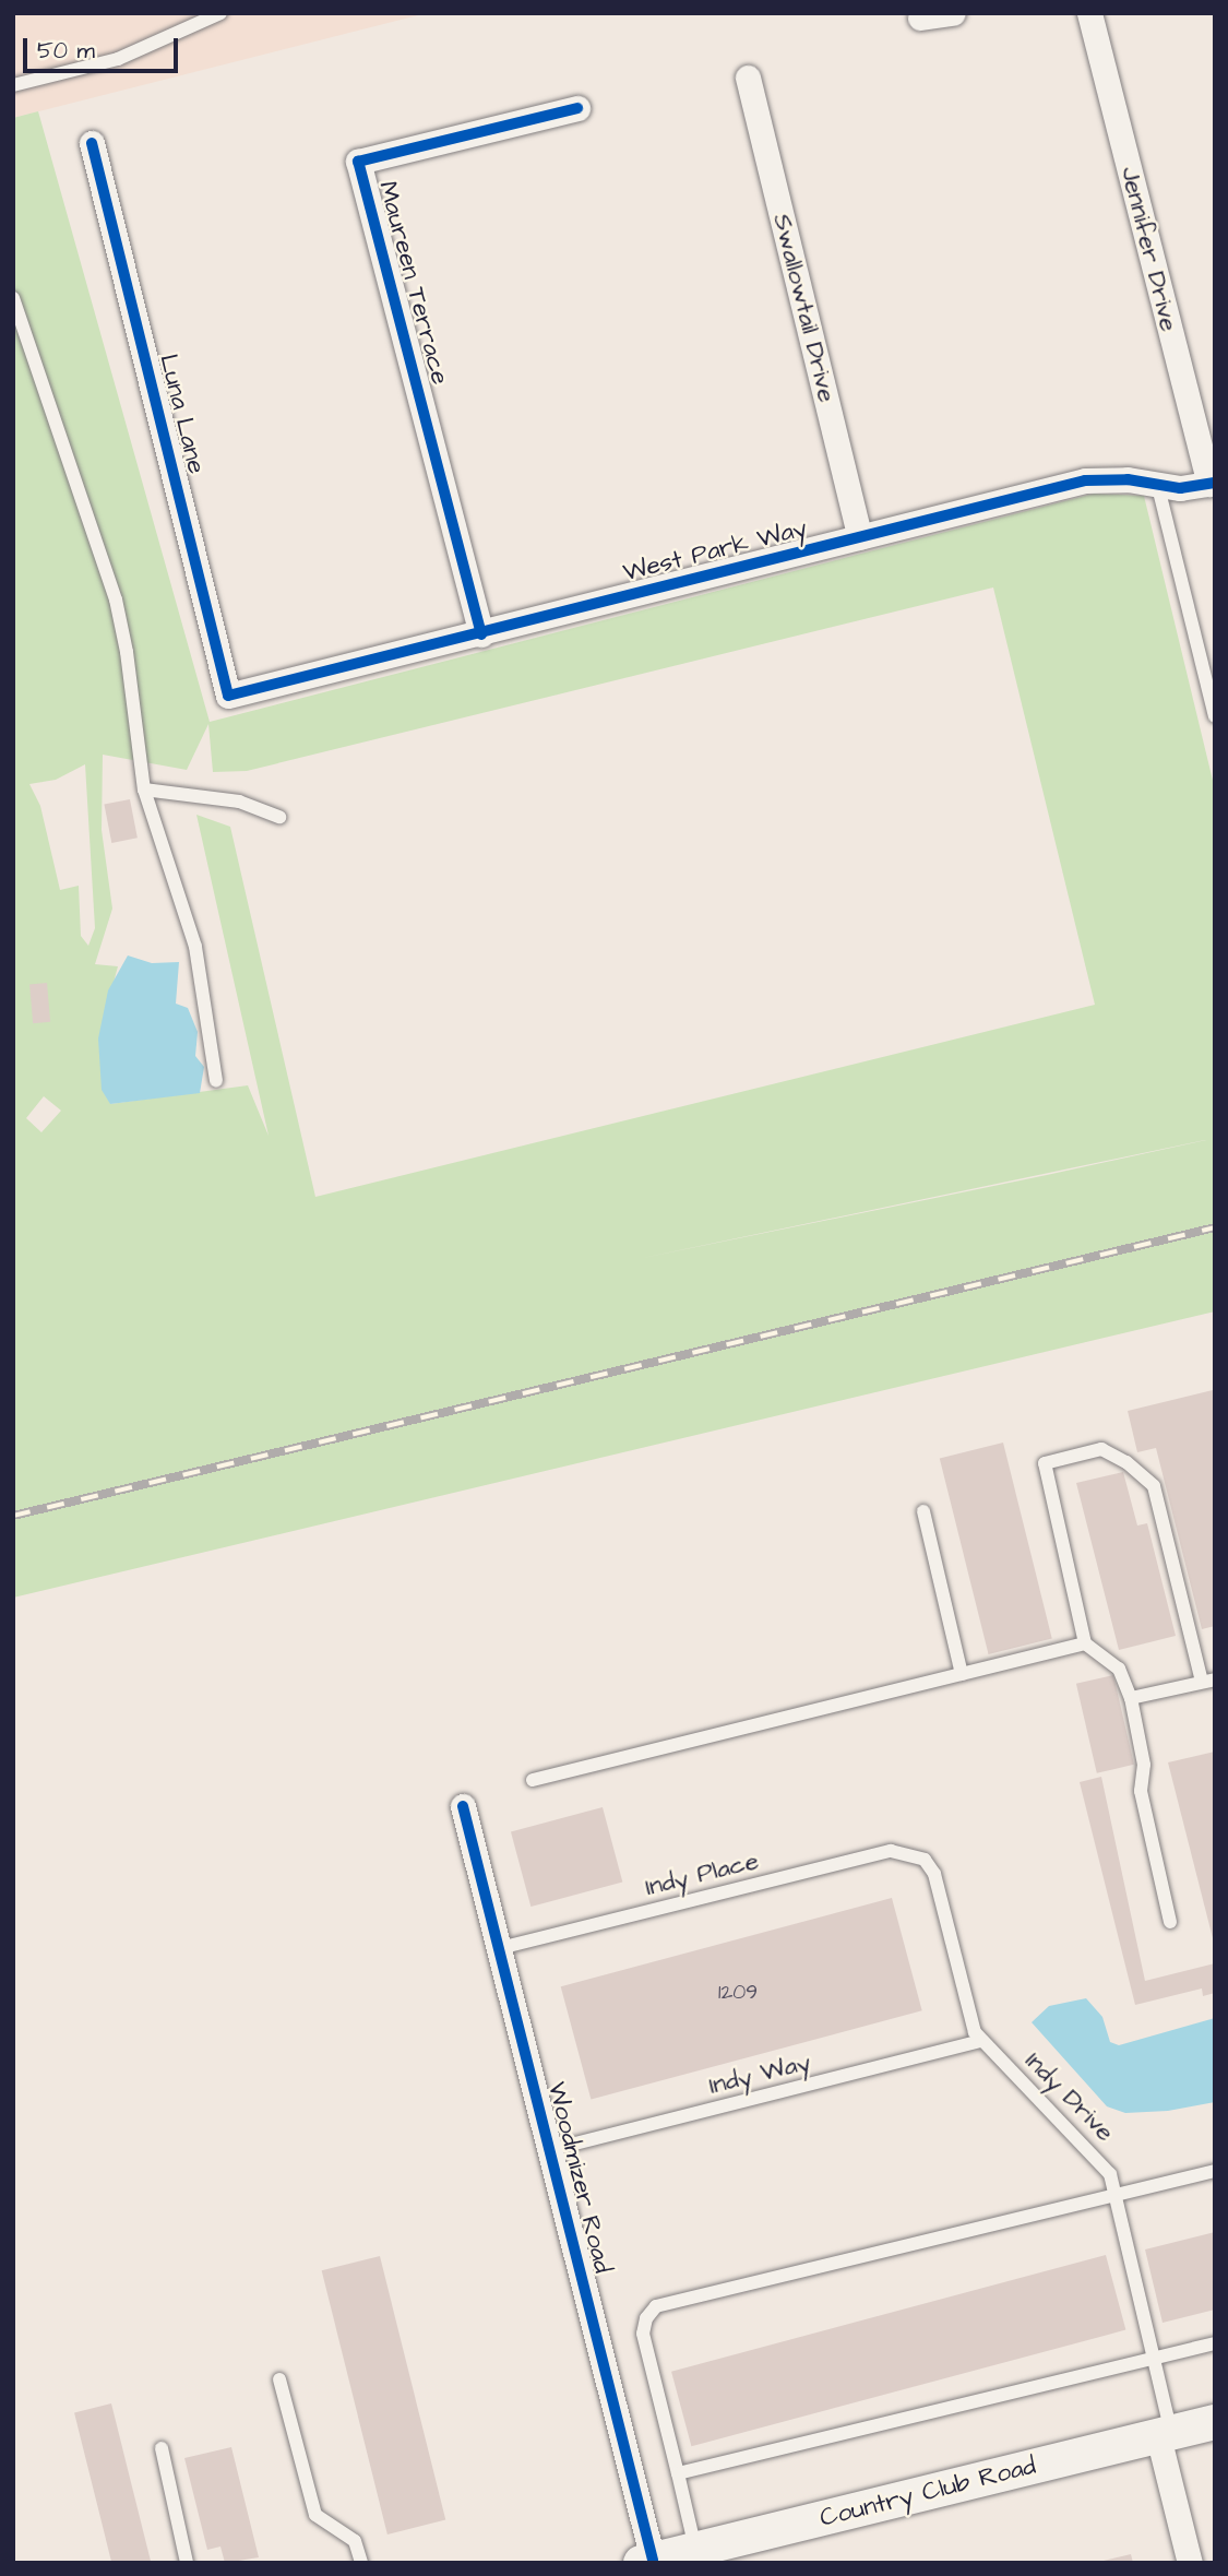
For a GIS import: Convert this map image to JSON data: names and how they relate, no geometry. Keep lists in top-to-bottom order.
{
  "streets": {
    "main road": ["Country Club Road"],
    "street": [
      "Jennifer Drive",
      "Maureen Terrace",
      "Swallowtail Drive",
      "Luna Lane",
      "West Park Way",
      "Woodmizer Road"
    ],
    "lane": ["Indy Place", "Indy Way", "Indy Drive"]
  },
  "crossings": [
    ["Jennifer Drive", "West Park Way"],
    ["Maureen Terrace", "West Park Way"],
    ["Swallowtail Drive", "West Park Way"],
    ["Luna Lane", "West Park Way"],
    ["Indy Place", "Indy Drive"],
    ["Indy Place", "Woodmizer Road"],
    ["Indy Way", "Indy Drive"],
    ["Indy Way", "Woodmizer Road"],
    ["Indy Drive", "Country Club Road"],
    ["Woodmizer Road", "Country Club Road"]
  ],
  "house_numbers": ["1209"],
  "scale_bar": "50 m"
}
